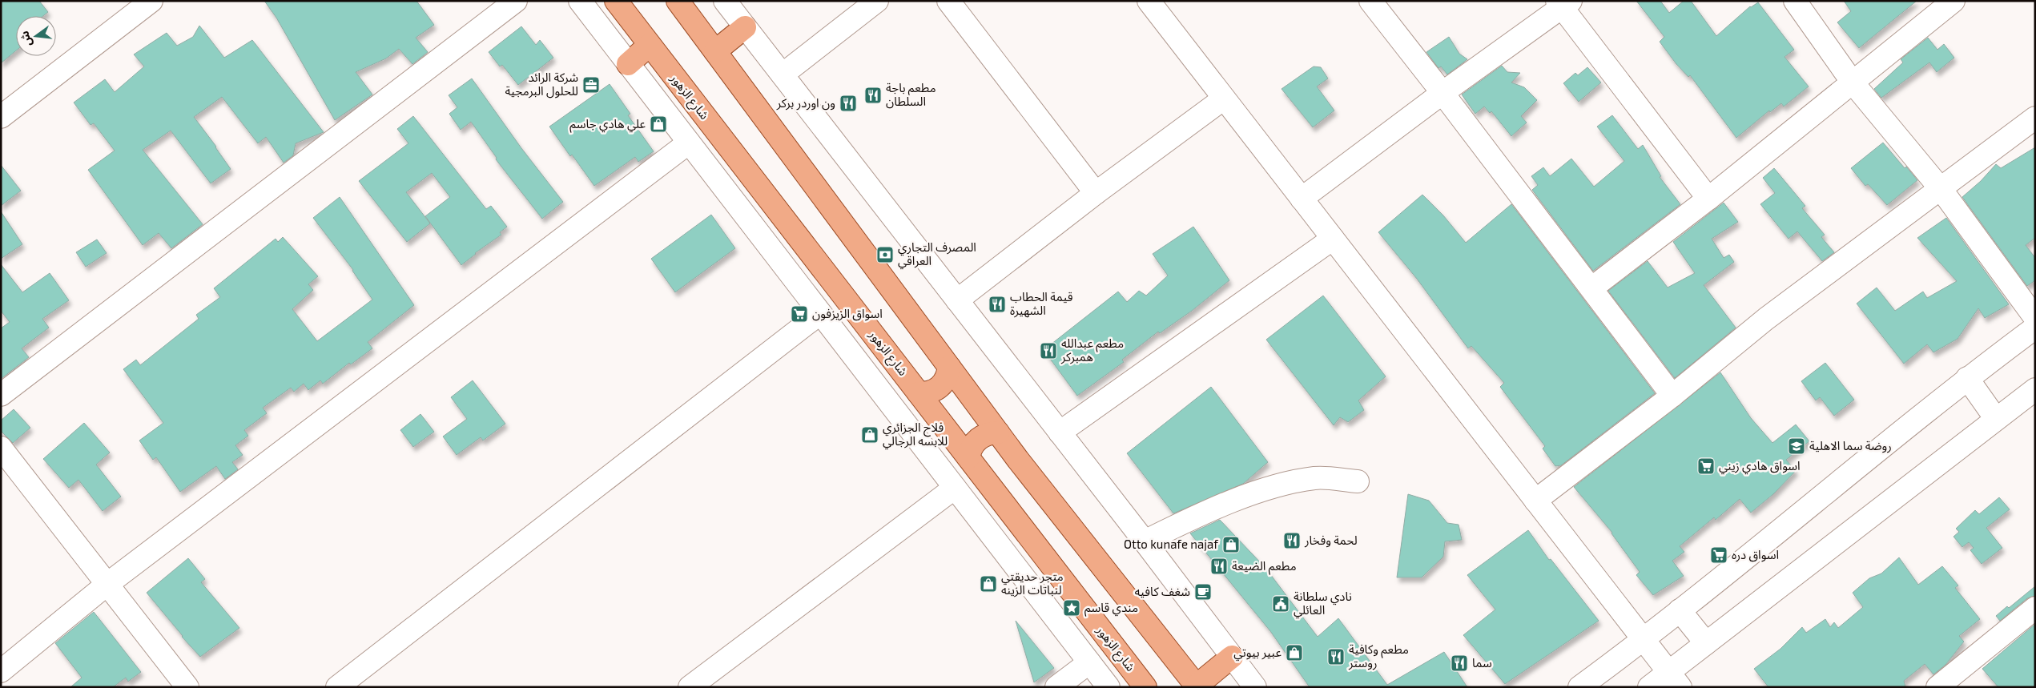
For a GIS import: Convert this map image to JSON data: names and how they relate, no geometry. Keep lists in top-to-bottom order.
{
  "streets": {
    "main road": ["شارع الزهور"]
  },
  "places": {
    "office": ["شركة الرائد للحلول البرمجية"],
    "restaurant": [
      "مطعم باجة السلطان",
      "ون اوردر بركر",
      "قيمة الحطاب الشهيرة",
      "مطعم عبدالله همبركر",
      "لحمة وفخار",
      "مطعم الضيعة",
      "مطعم وكافية روستر",
      "سما"
    ],
    "shop": [
      "علي هادي جاسم",
      "فلاح الجزائري للابسه الرجالي",
      "Otto kunafe najaf",
      "متجر حديقتي لنباتات الزينه",
      "عبير بيوتي"
    ],
    "bank": ["المصرف التجاري العراقي"],
    "supermarket": ["اسواق الزيزفون", "اسواق هادي زيني", "اسواق دره"],
    "school or university": ["روضة سما الاهلية"],
    "cafe": ["شغف كافيه"],
    "public building": ["نادي سلطانة العائلي"],
    "place": ["مندي قاسم"]
  },
  "north": "left"
}
